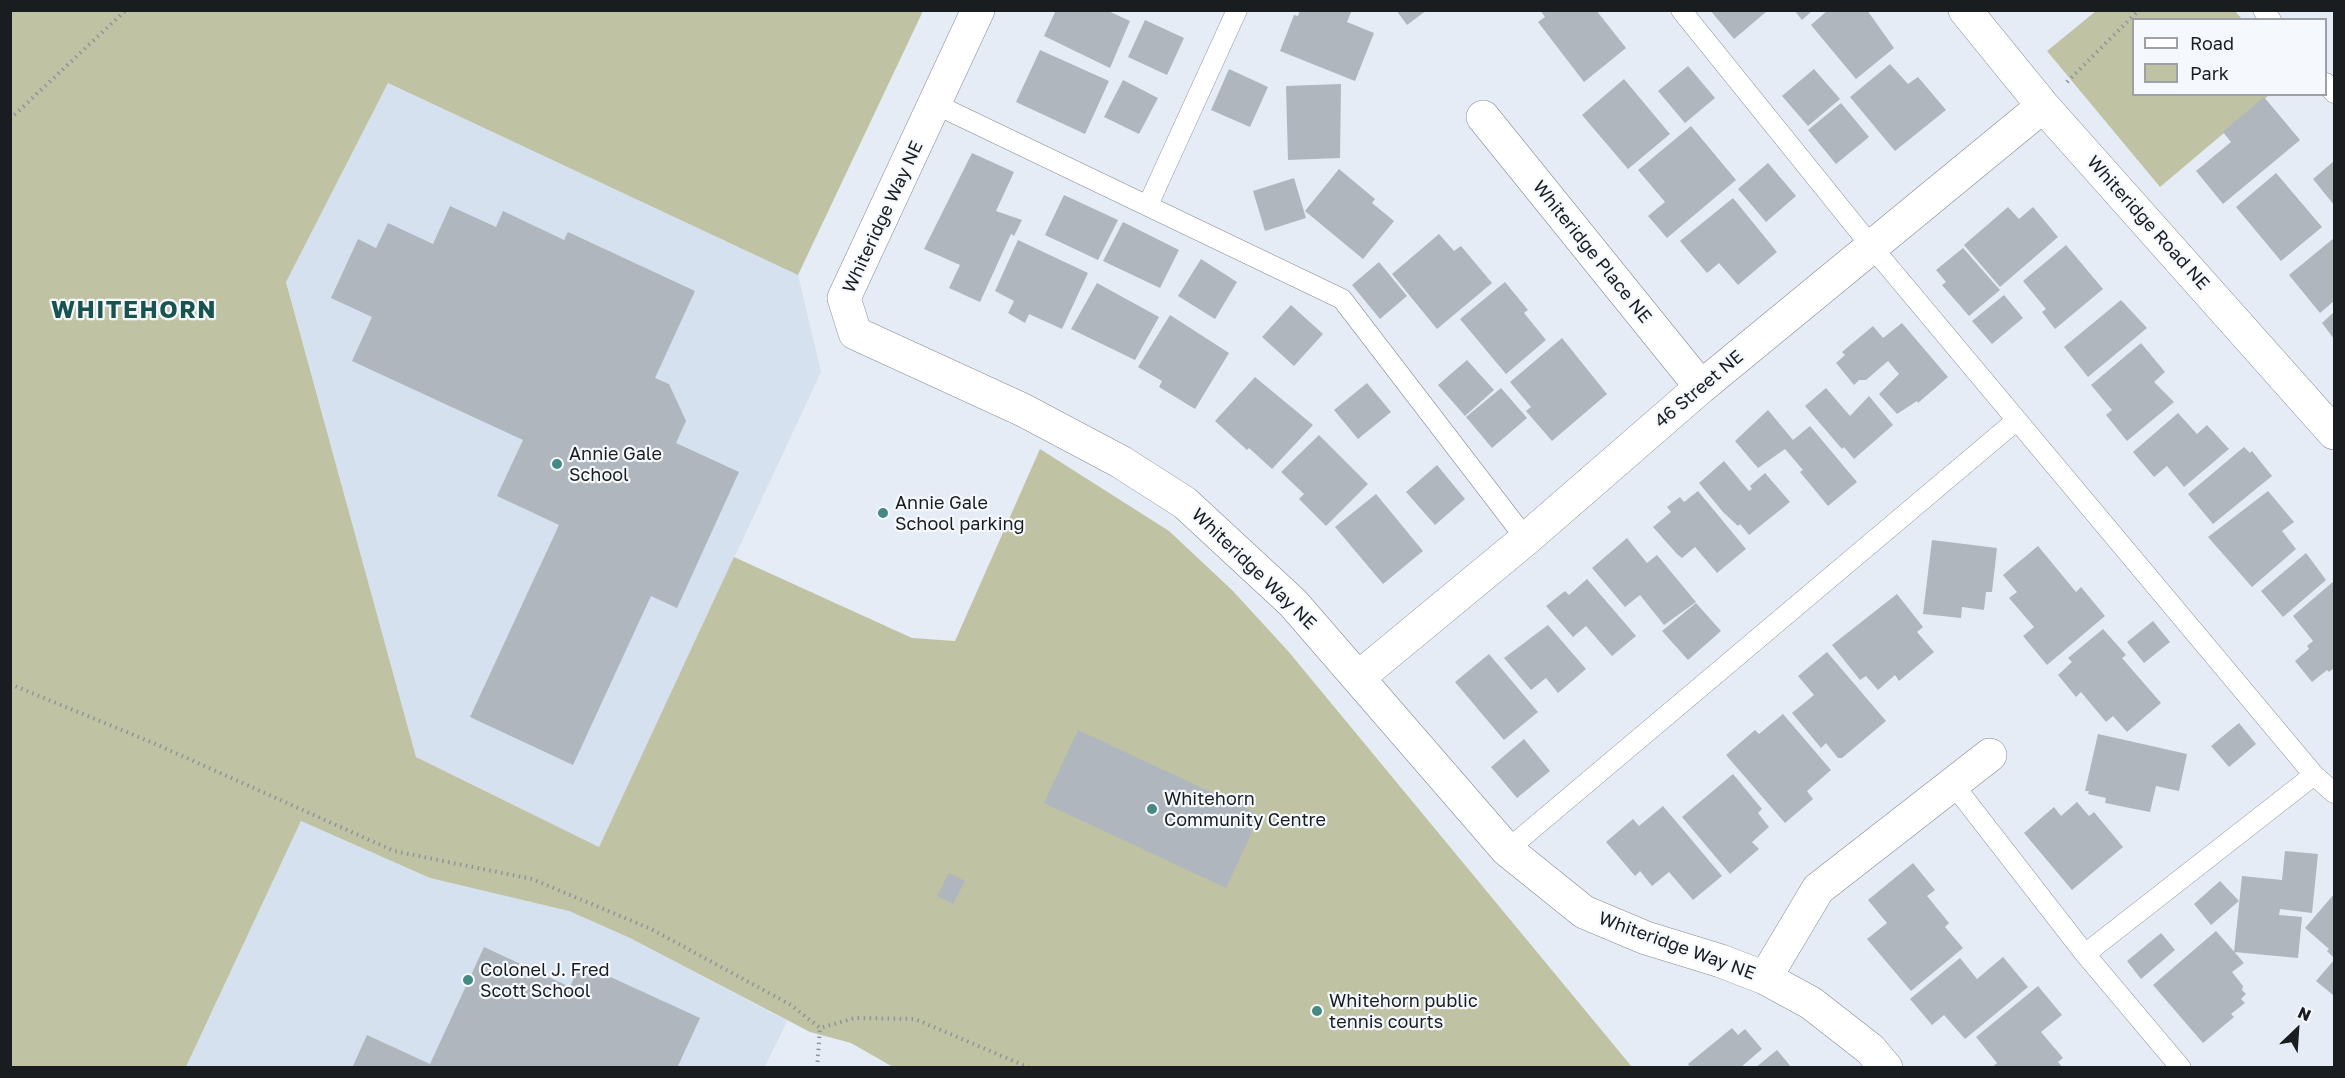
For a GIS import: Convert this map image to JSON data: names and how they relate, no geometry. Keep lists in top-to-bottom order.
{
  "streets": {
    "street": [
      "Whiteridge Way NE",
      "Whiteridge Road NE",
      "Whiteridge Place NE",
      "46 Street NE"
    ]
  },
  "crossings": [
    ["Whiteridge Way NE", "46 Street NE"],
    ["Whiteridge Road NE", "46 Street NE"],
    ["Whiteridge Place NE", "46 Street NE"]
  ],
  "districts": ["WHITEHORN"],
  "places": [
    "Annie Gale School",
    "Annie Gale School parking",
    "Whitehorn Community Centre",
    "Colonel J. Fred Scott School",
    "Whitehorn public tennis courts"
  ],
  "legend": ["Road", "Park"],
  "north": "top right"
}
